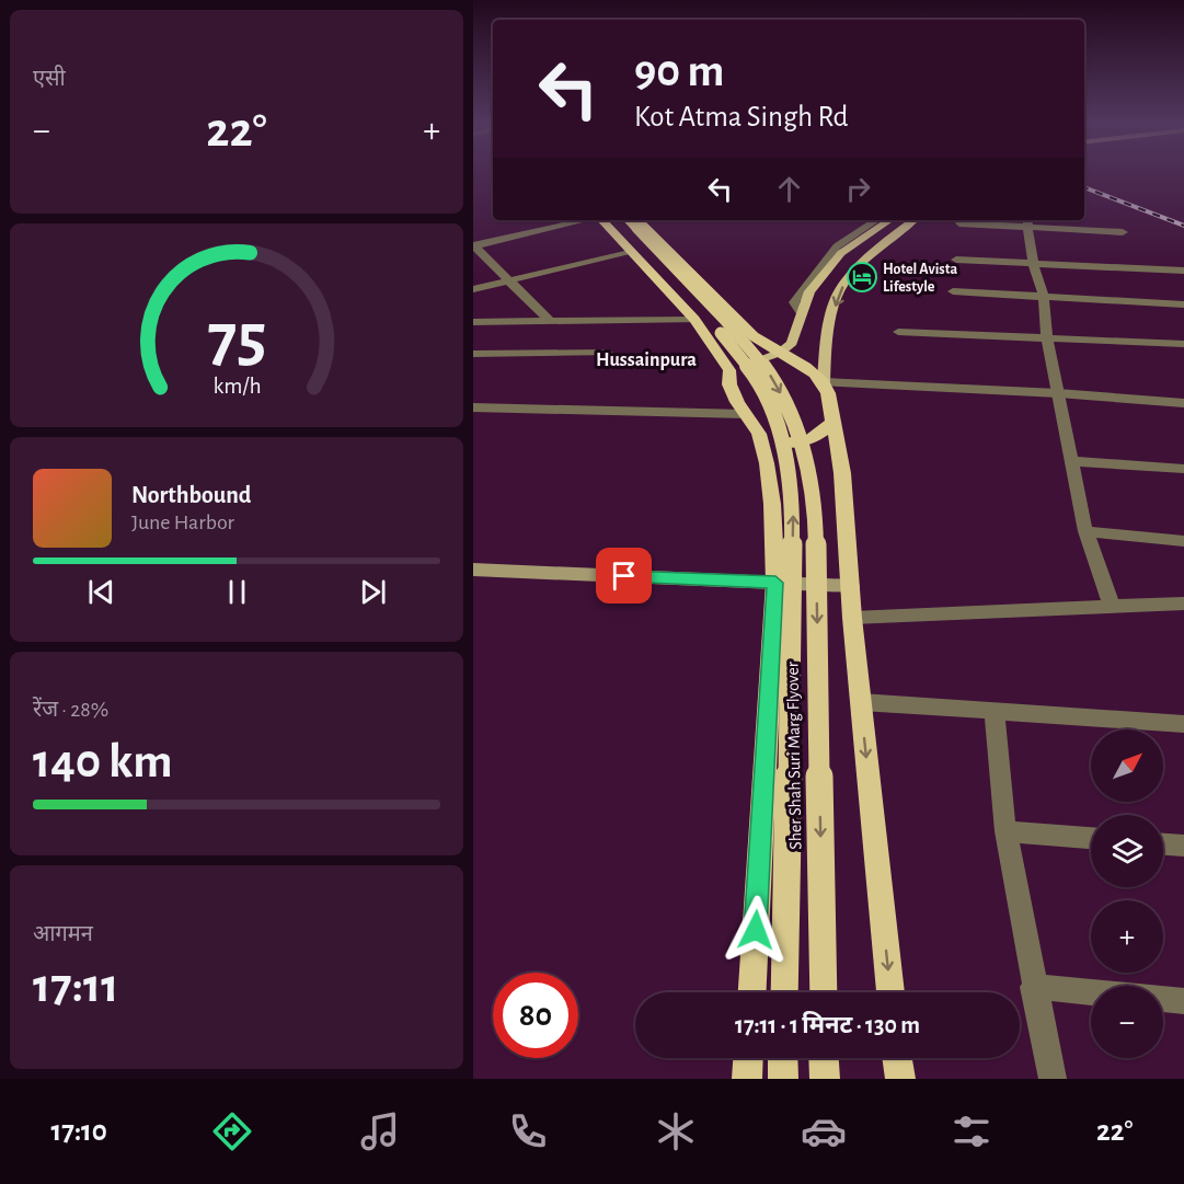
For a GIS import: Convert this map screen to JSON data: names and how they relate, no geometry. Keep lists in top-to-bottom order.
{
  "streets": {
    "highway": ["Sher Shah Suri Marg Flyover"]
  },
  "districts": ["Hussainpura"],
  "places": {
    "hotel": ["Hotel Avista Lifestyle"]
  },
  "north": "top right",
  "page": {
    "tile": [
      "एसी",
      ["रेंज · 28%", "140 km"],
      ["आगमन", "17:11"]
    ],
    "turn": ["90 m", "Kot Atma Singh Rd"],
    "heat": ["−", "22°", "+"],
    "song": ["Northbound", "June Harbor"],
    "map_buttons": ["+", "−"],
    "limit": "80",
    "trip": "17:11 · 1 मिनट · 130 m",
    "tabs": ["17:10", "22°"],
    "gauge": ["75", "km/h"]
  }
}
